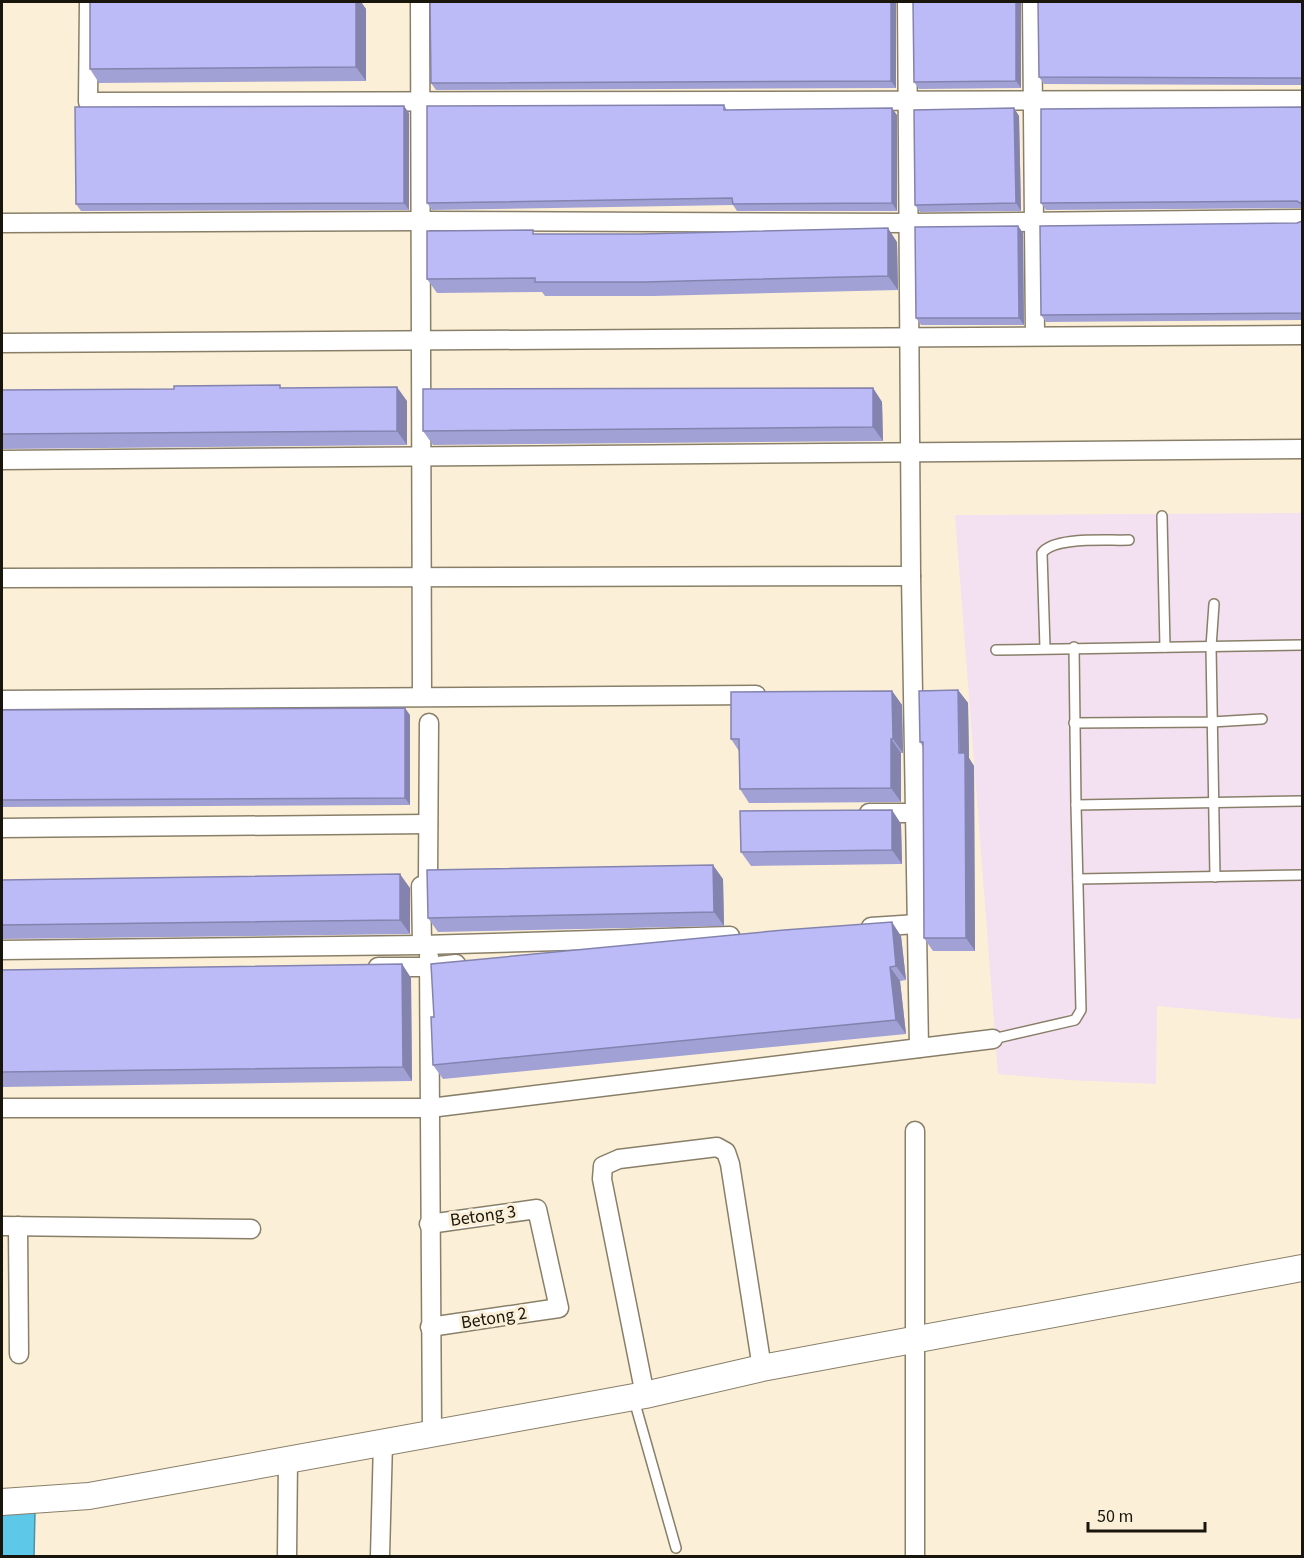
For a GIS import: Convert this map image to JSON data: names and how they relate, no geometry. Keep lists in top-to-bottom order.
{
  "streets": {
    "street": ["Betong 3", "Betong 2"]
  },
  "crossings": [
    ["Betong 3", "Betong 2"]
  ],
  "scale_bar": "50 m"
}
